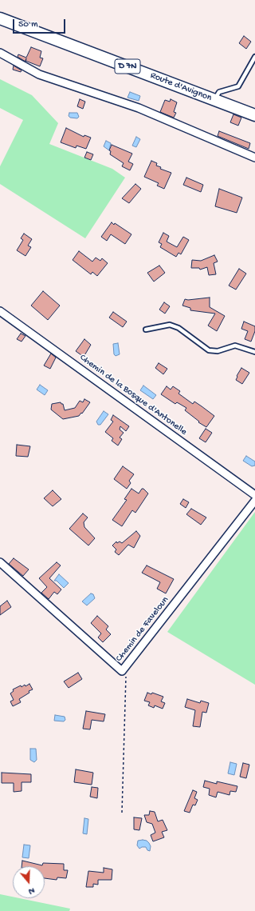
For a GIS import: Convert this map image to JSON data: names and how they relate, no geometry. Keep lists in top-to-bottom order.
{
  "streets": {
    "main road": ["D 7N", "Route d'Avignon"],
    "street": ["Chemin de la Bosque d'Antonelle", "Chemin de Faveloun"]
  },
  "scale_bar": "50 m",
  "north": "bottom"
}
